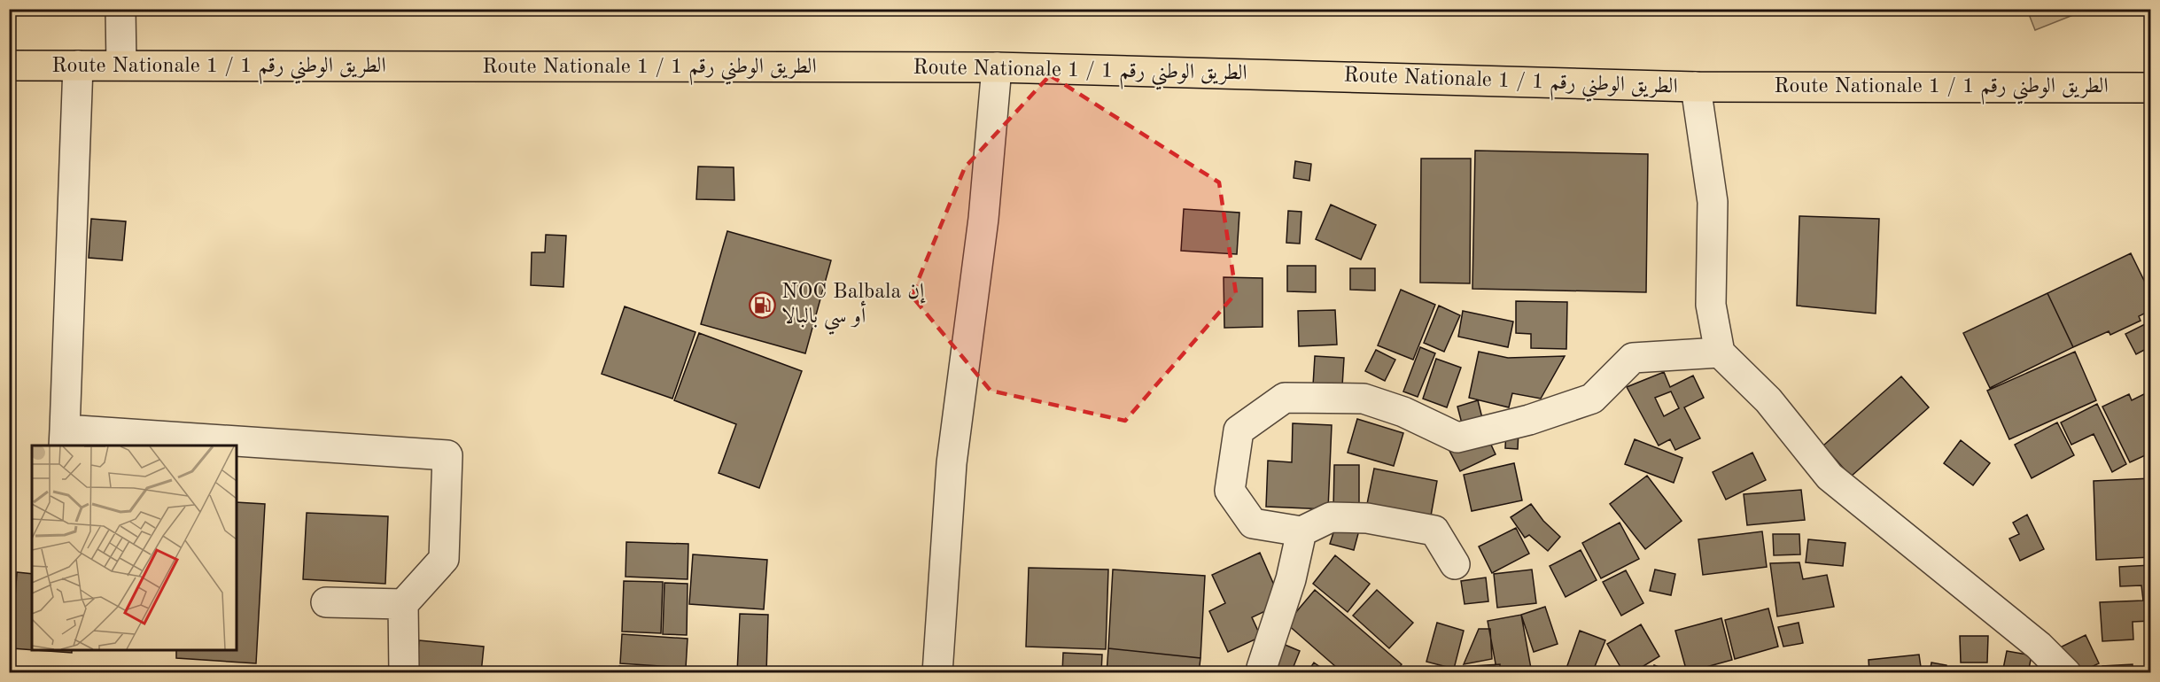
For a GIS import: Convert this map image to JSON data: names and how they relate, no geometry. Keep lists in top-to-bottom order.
{
  "streets": {
    "main road": ["Route Nationale 1 / الطريق الوطني رقم 1"]
  },
  "places": {
    "fuel station": ["NOC Balbala إن أو سي بالبالا"]
  }
}
